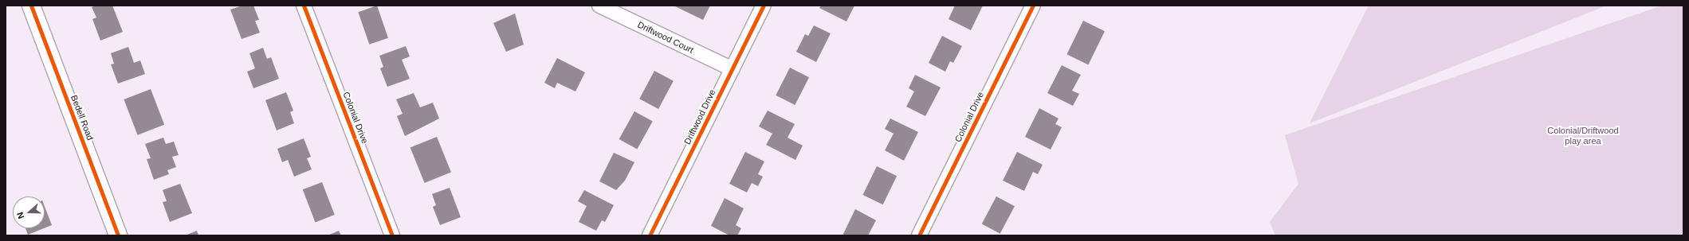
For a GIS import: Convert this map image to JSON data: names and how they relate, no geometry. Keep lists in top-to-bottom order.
{
  "streets": {
    "street": [
      "Driftwood Court",
      "Driftwood Drive",
      "Colonial Drive",
      "Bedell Road"
    ]
  },
  "crossings": [
    ["Driftwood Court", "Driftwood Drive"]
  ],
  "parks": ["Colonial/Driftwood play area"],
  "north": "left"
}
